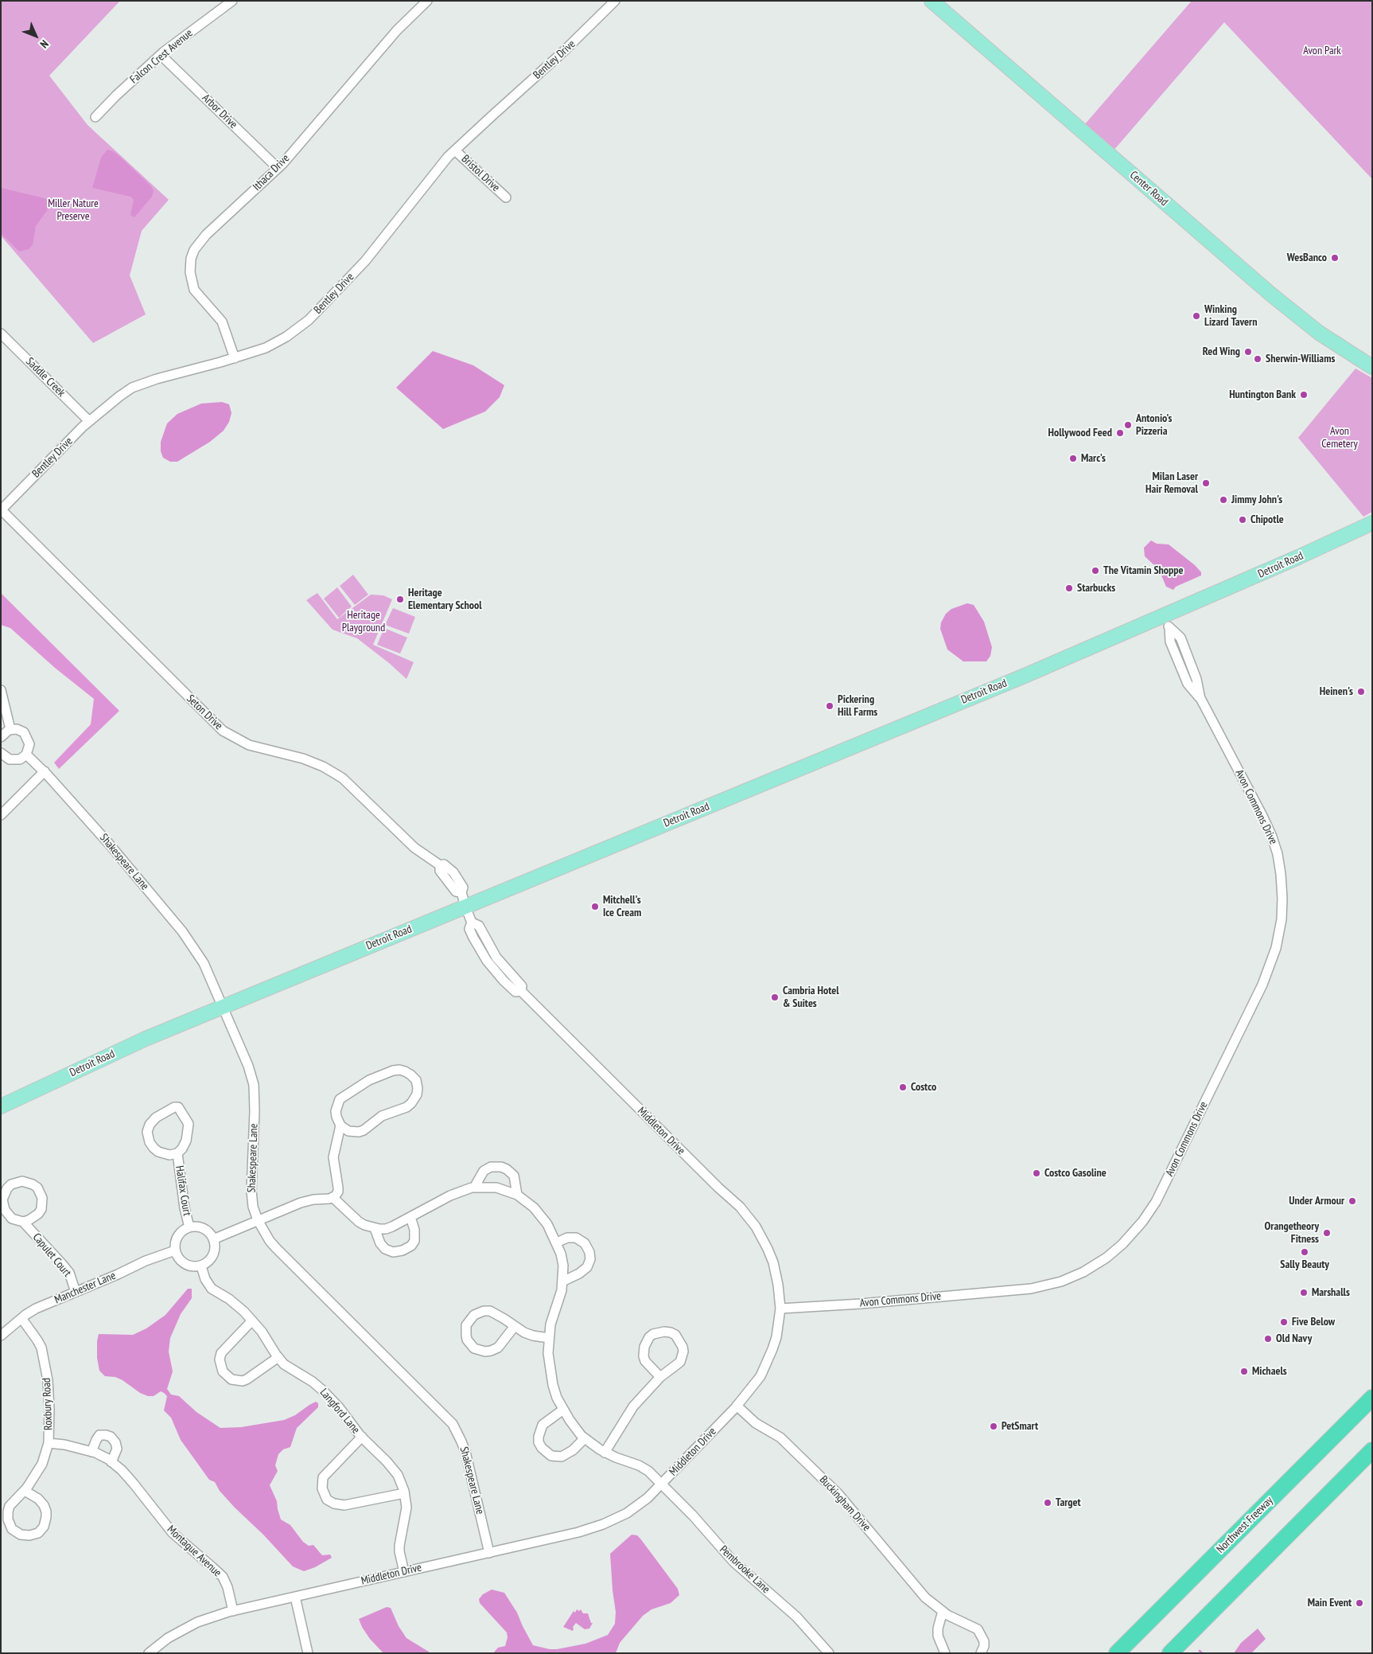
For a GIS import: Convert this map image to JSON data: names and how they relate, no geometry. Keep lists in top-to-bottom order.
{
  "streets": {
    "highway": ["Northwest Freeway"],
    "main road": ["Center Road", "Detroit Road"],
    "street": [
      "Falcon Crest Avenue",
      "Bentley Drive",
      "Arbor Drive",
      "Ithaca Drive",
      "Bristol Drive",
      "Saddle Creek",
      "Seton Drive",
      "Avon Commons Drive",
      "Shakespeare Lane",
      "Middleton Drive",
      "Halifax Court",
      "Capulet Court",
      "Manchester Lane",
      "Roxbury Road",
      "Langford Lane",
      "Buckingham Drive",
      "Montague Avenue",
      "Pembrooke Lane"
    ]
  },
  "crossings": [
    ["Falcon Crest Avenue", "Arbor Drive"],
    ["Bentley Drive", "Ithaca Drive"],
    ["Bentley Drive", "Bristol Drive"],
    ["Bentley Drive", "Saddle Creek"],
    ["Bentley Drive", "Seton Drive"],
    ["Arbor Drive", "Ithaca Drive"],
    ["Detroit Road", "Seton Drive"],
    ["Detroit Road", "Avon Commons Drive"],
    ["Detroit Road", "Shakespeare Lane"],
    ["Detroit Road", "Middleton Drive"],
    ["Seton Drive", "Middleton Drive"],
    ["Avon Commons Drive", "Middleton Drive"],
    ["Shakespeare Lane", "Middleton Drive"],
    ["Middleton Drive", "Langford Lane"],
    ["Middleton Drive", "Buckingham Drive"],
    ["Middleton Drive", "Montague Avenue"],
    ["Middleton Drive", "Pembrooke Lane"],
    ["Halifax Court", "Manchester Lane"],
    ["Halifax Court", "Langford Lane"],
    ["Capulet Court", "Manchester Lane"],
    ["Manchester Lane", "Roxbury Road"],
    ["Manchester Lane", "Langford Lane"],
    ["Roxbury Road", "Montague Avenue"]
  ],
  "parks": [
    "Avon Park",
    "Miller Nature Preserve",
    "Avon Cemetery",
    "Heritage Playground"
  ],
  "places": [
    "WesBanco",
    "Winking Lizard Tavern",
    "Red Wing",
    "Sherwin-Williams",
    "Huntington Bank",
    "Antonio's Pizzeria",
    "Hollywood Feed",
    "Marc's",
    "Milan Laser Hair Removal",
    "Jimmy John's",
    "Chipotle",
    "The Vitamin Shoppe",
    "Starbucks",
    "Heritage Elementary School",
    "Heinen's",
    "Pickering Hill Farms",
    "Mitchell's Ice Cream",
    "Cambria Hotel & Suites",
    "Costco",
    "Costco Gasoline",
    "Under Armour",
    "Orangetheory Fitness",
    "Sally Beauty",
    "Marshalls",
    "Five Below",
    "Old Navy",
    "Michaels",
    "PetSmart",
    "Target",
    "Main Event"
  ],
  "north": "bottom right"
}
